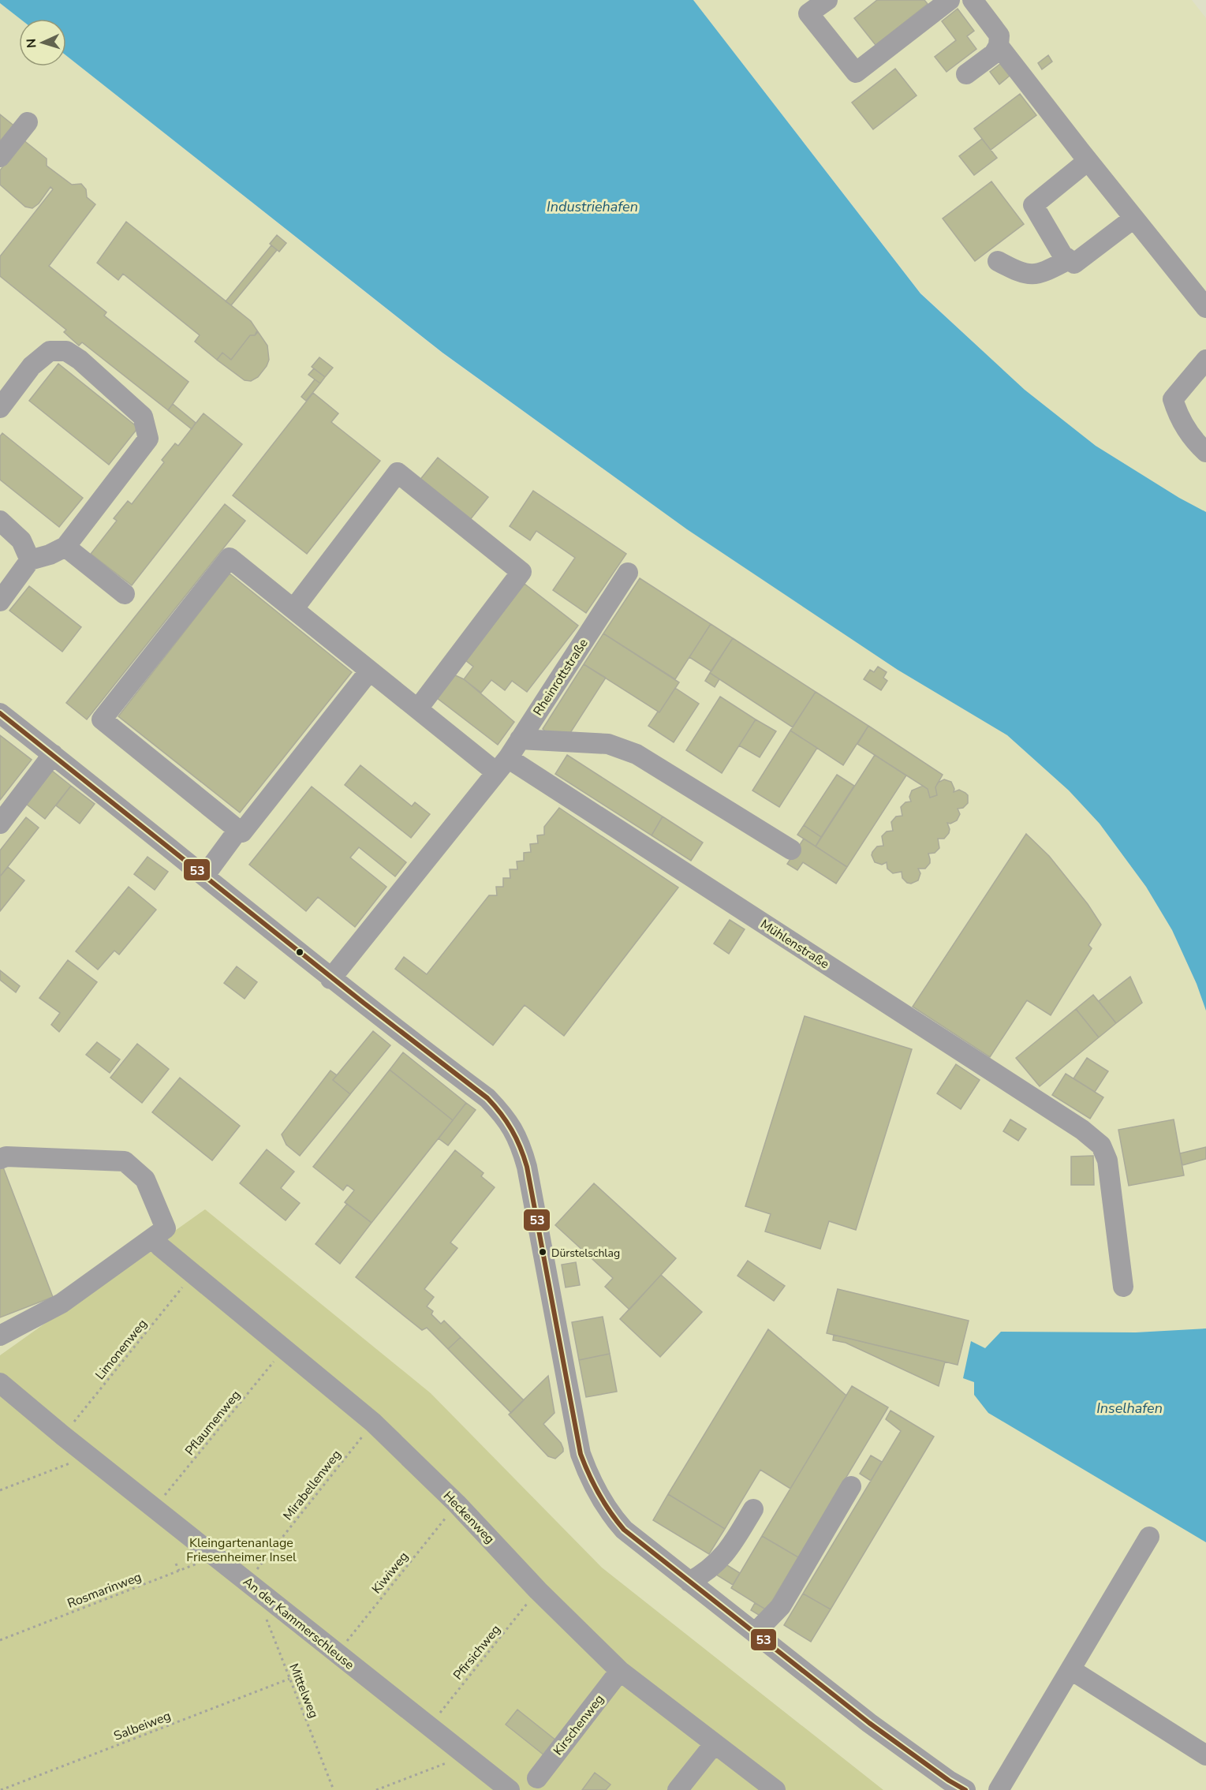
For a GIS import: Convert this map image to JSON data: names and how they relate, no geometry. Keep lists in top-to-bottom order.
{
  "streets": {
    "street": [
      "Rheinrottstraße",
      "Mühlenstraße",
      "Heckenweg",
      "An der Kammerschleuse",
      "Kirschenweg"
    ],
    "path": [
      "Limonenweg",
      "Pflaumenweg",
      "Mirabellenweg",
      "Kiwiweg",
      "Rosmarinweg",
      "Pfirsichweg",
      "Mittelweg",
      "Salbeiweg"
    ]
  },
  "crossings": [
    ["Rheinrottstraße", "Mühlenstraße"],
    ["Limonenweg", "Heckenweg"],
    ["Limonenweg", "An der Kammerschleuse"],
    ["Pflaumenweg", "Heckenweg"],
    ["Pflaumenweg", "An der Kammerschleuse"],
    ["Mirabellenweg", "Heckenweg"],
    ["Mirabellenweg", "An der Kammerschleuse"],
    ["Heckenweg", "Kiwiweg"],
    ["Heckenweg", "Pfirsichweg"],
    ["Heckenweg", "Kirschenweg"],
    ["Kiwiweg", "An der Kammerschleuse"],
    ["Rosmarinweg", "An der Kammerschleuse"],
    ["An der Kammerschleuse", "Pfirsichweg"],
    ["An der Kammerschleuse", "Mittelweg"],
    ["Mittelweg", "Salbeiweg"]
  ],
  "water": ["Industriehafen", "Inselhafen"],
  "parks": ["Kleingartenanlage Friesenheimer Insel"],
  "places": ["Dürstelschlag"],
  "lines": ["transit line 53"],
  "north": "left"
}
